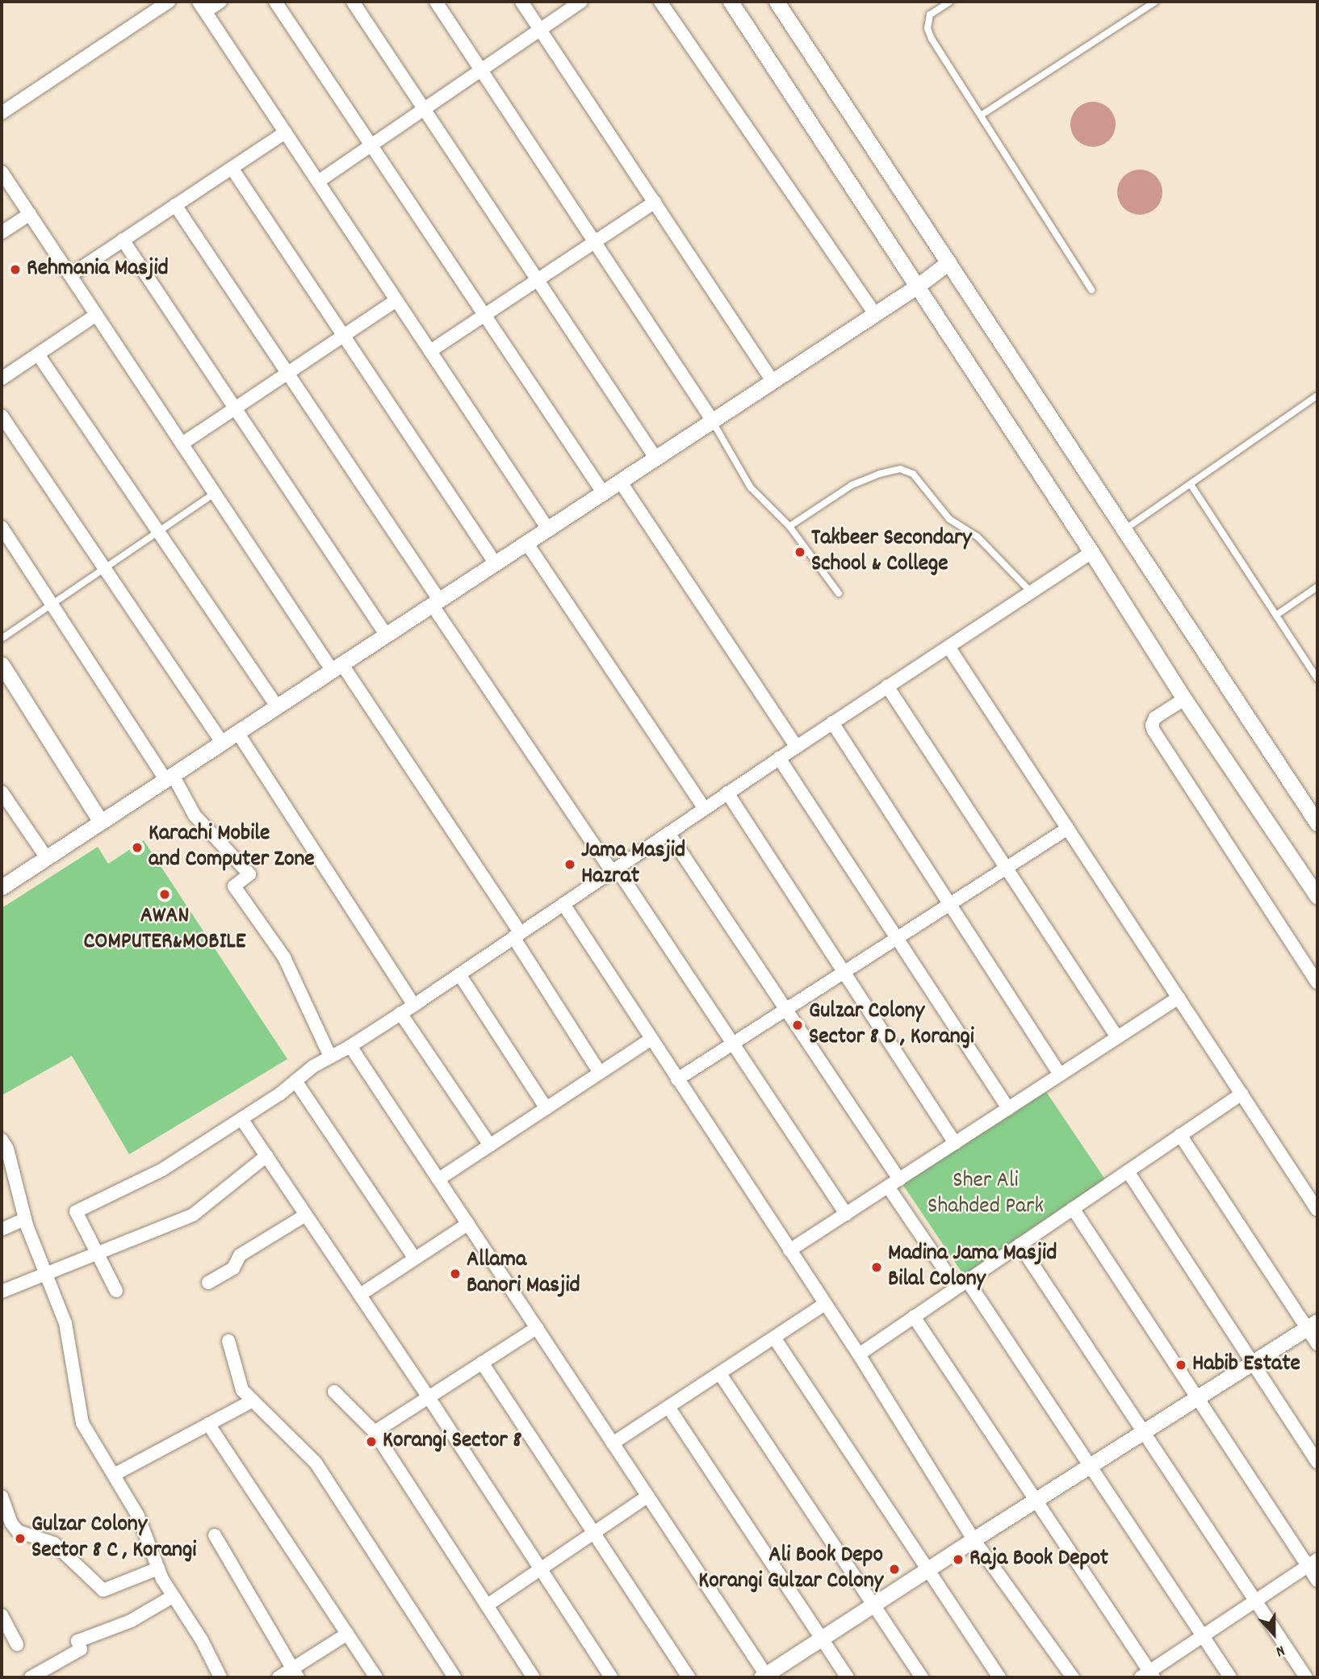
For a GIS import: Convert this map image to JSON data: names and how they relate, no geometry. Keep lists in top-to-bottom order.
{
  "parks": ["Sher Ali Shahded Park"],
  "places": [
    "Rehmania Masjid",
    "Takbeer Secondary School & College",
    "Karachi Mobile and Computer Zone",
    "Jama Masjid Hazrat",
    "AWAN COMPUTER&MOBILE",
    "Gulzar Colony Sector 8 D , Korangi",
    "Madina Jama Masjid Bilal Colony",
    "Allama Banori Masjid",
    "Habib Estate",
    "Korangi Sector 8",
    "Gulzar Colony Sector 8 C , Korangi",
    "Raja Book Depot",
    "Ali Book Depo Korangi Gulzar Colony"
  ],
  "north": "bottom"
}
